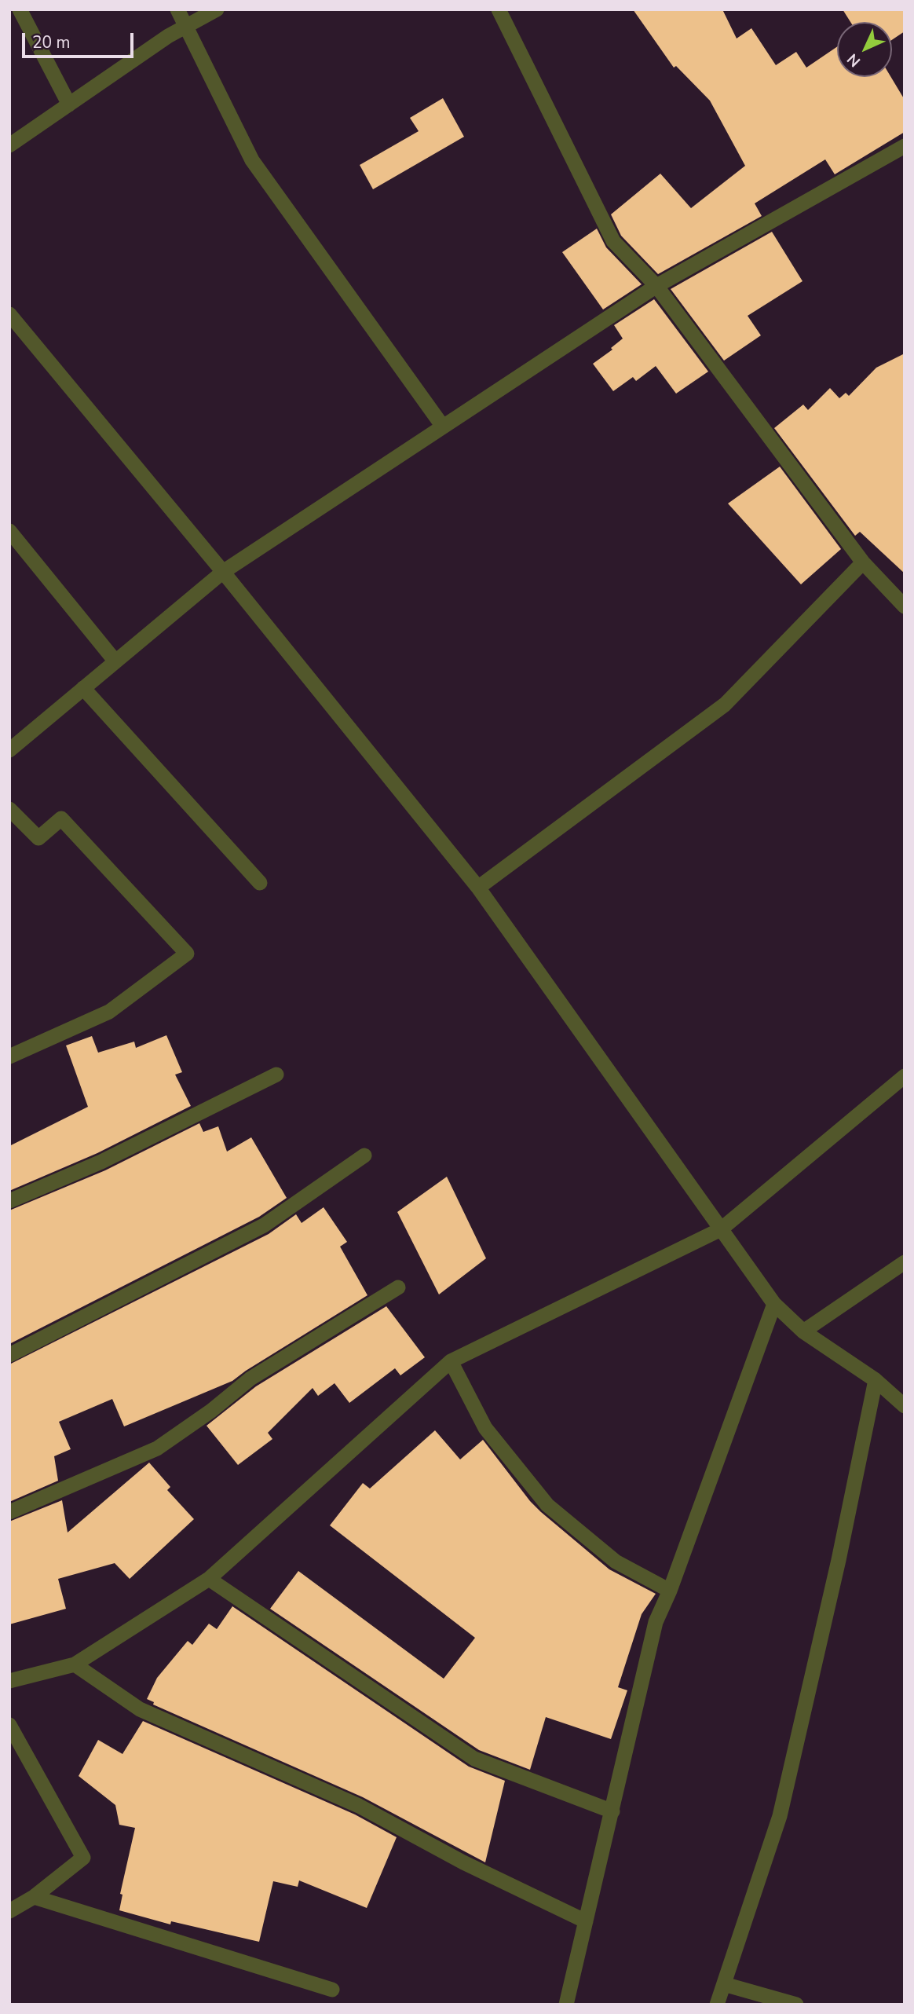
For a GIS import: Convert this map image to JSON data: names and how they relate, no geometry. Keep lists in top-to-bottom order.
{
  "scale_bar": "20 m",
  "north": "bottom left"
}
